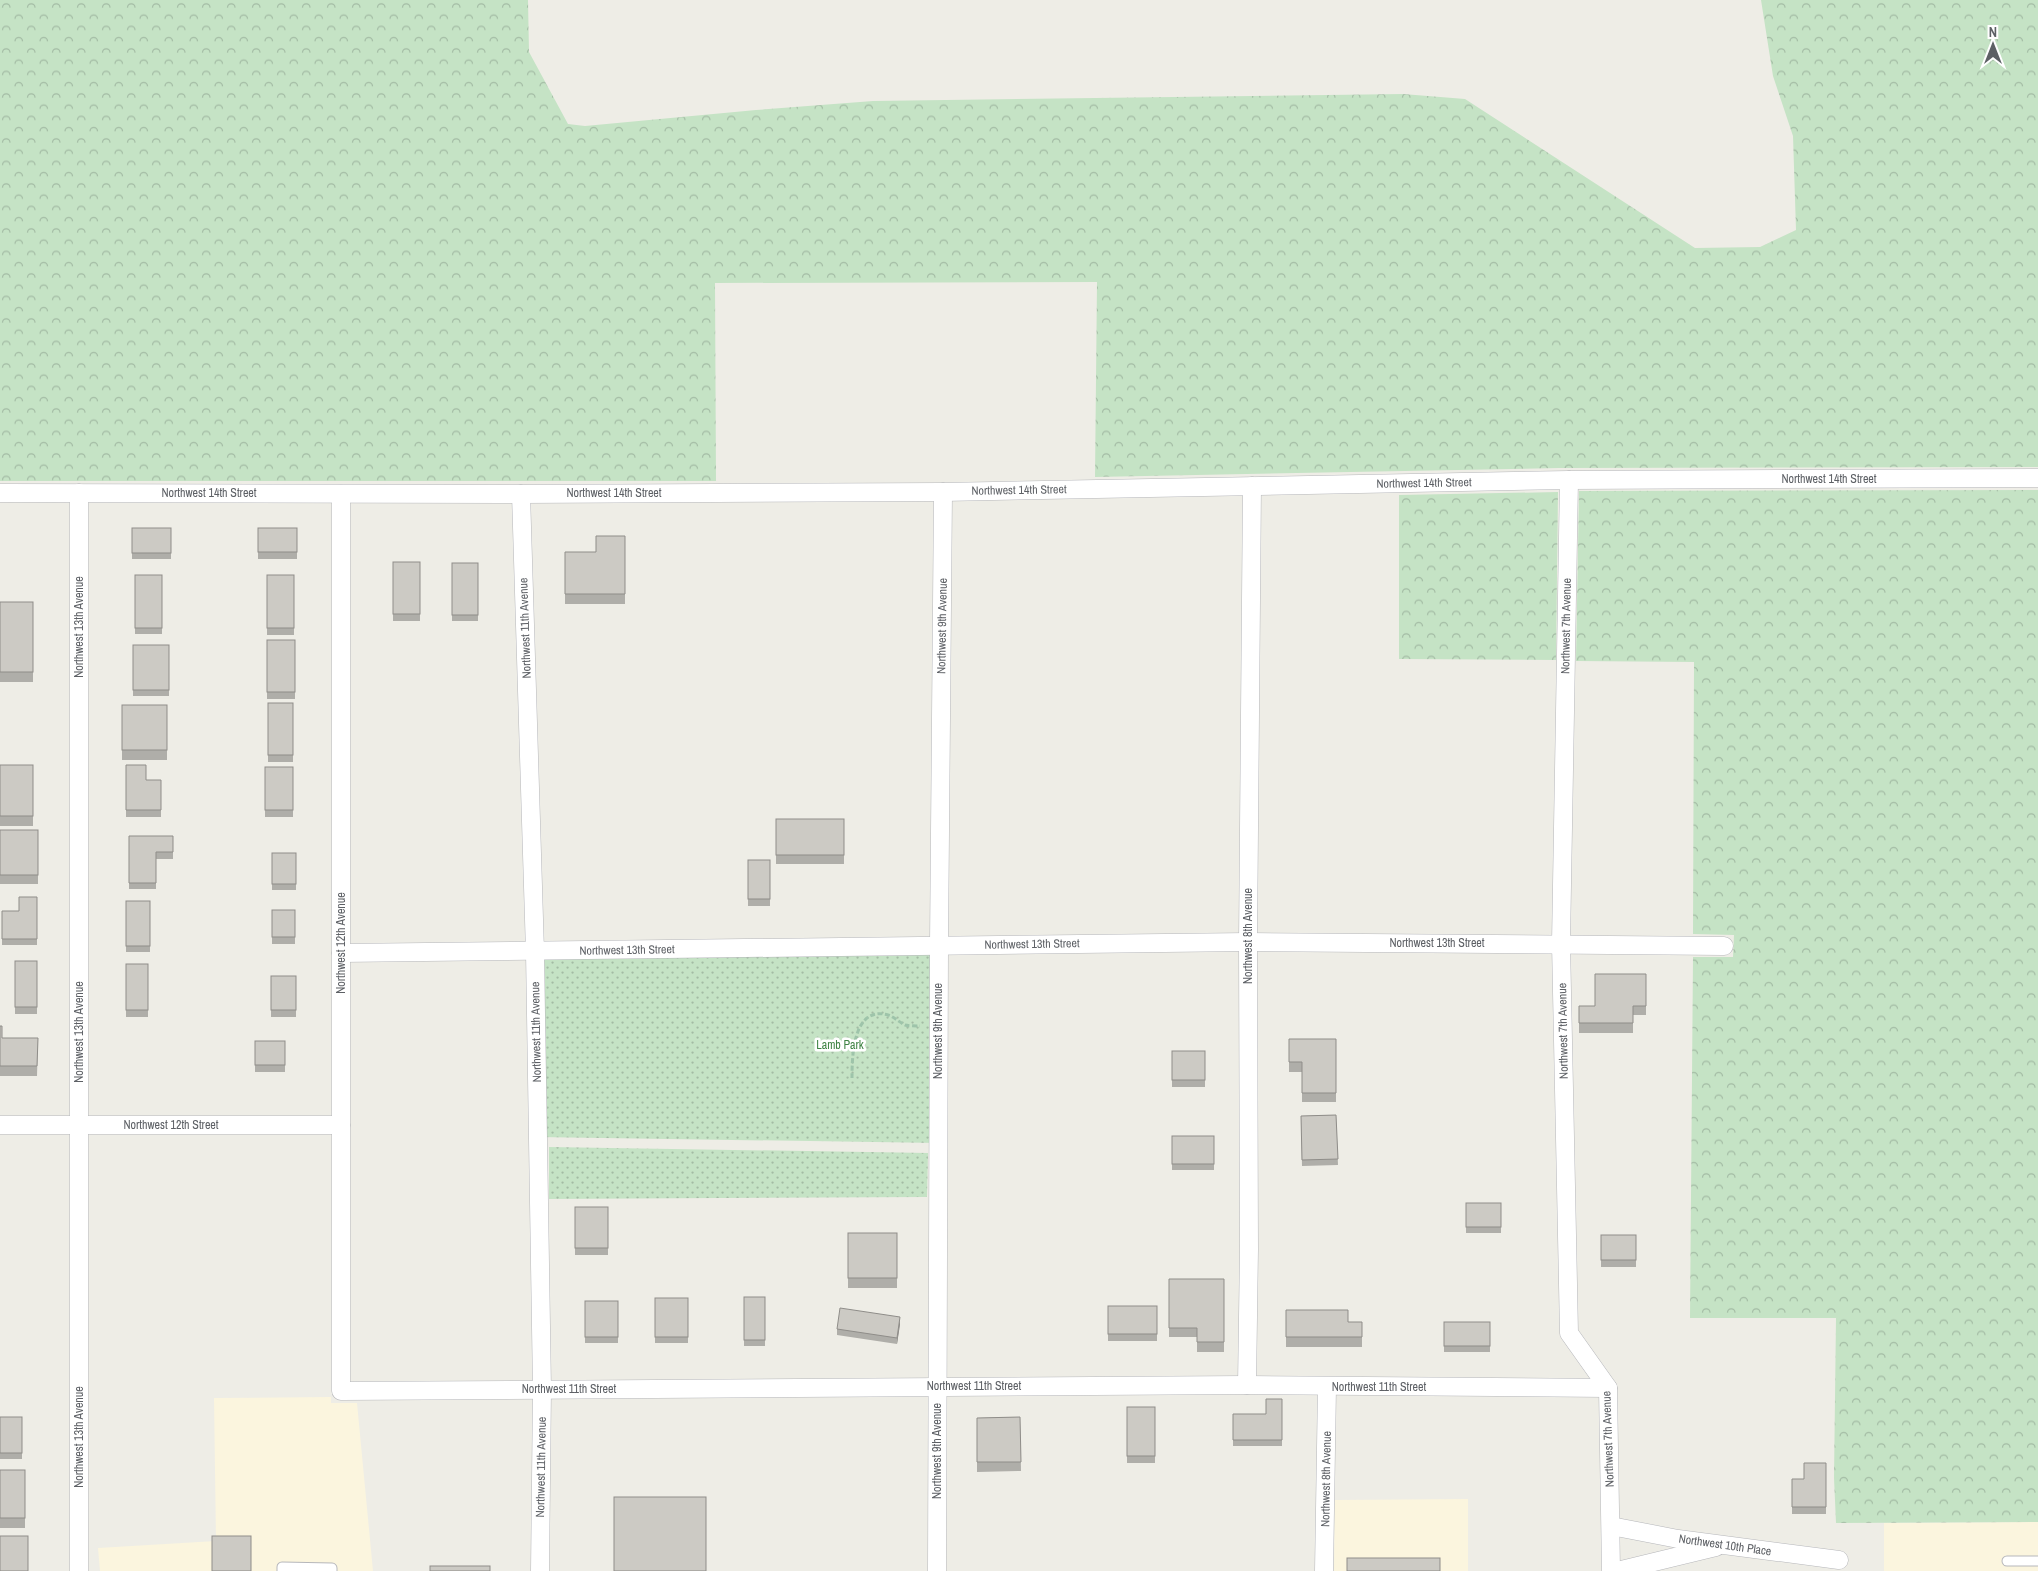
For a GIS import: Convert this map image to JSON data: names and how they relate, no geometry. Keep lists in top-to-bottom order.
{
  "streets": {
    "street": [
      "Northwest 14th Street",
      "Northwest 9th Avenue",
      "Northwest 7th Avenue",
      "Northwest 13th Avenue",
      "Northwest 11th Avenue",
      "Northwest 8th Avenue",
      "Northwest 12th Avenue",
      "Northwest 13th Street",
      "Northwest 12th Street",
      "Northwest 11th Street",
      "Northwest 10th Place"
    ]
  },
  "crossings": [
    ["Northwest 14th Street", "Northwest 9th Avenue"],
    ["Northwest 14th Street", "Northwest 7th Avenue"],
    ["Northwest 14th Street", "Northwest 13th Avenue"],
    ["Northwest 14th Street", "Northwest 11th Avenue"],
    ["Northwest 14th Street", "Northwest 8th Avenue"],
    ["Northwest 14th Street", "Northwest 12th Avenue"],
    ["Northwest 9th Avenue", "Northwest 13th Street"],
    ["Northwest 9th Avenue", "Northwest 11th Street"],
    ["Northwest 7th Avenue", "Northwest 13th Street"],
    ["Northwest 7th Avenue", "Northwest 11th Street"],
    ["Northwest 7th Avenue", "Northwest 10th Place"],
    ["Northwest 13th Avenue", "Northwest 12th Street"],
    ["Northwest 11th Avenue", "Northwest 13th Street"],
    ["Northwest 11th Avenue", "Northwest 11th Street"],
    ["Northwest 8th Avenue", "Northwest 13th Street"],
    ["Northwest 8th Avenue", "Northwest 11th Street"],
    ["Northwest 12th Avenue", "Northwest 13th Street"],
    ["Northwest 12th Avenue", "Northwest 12th Street"],
    ["Northwest 12th Avenue", "Northwest 11th Street"]
  ],
  "parks": ["Lamb Park"],
  "north": "top"
}
